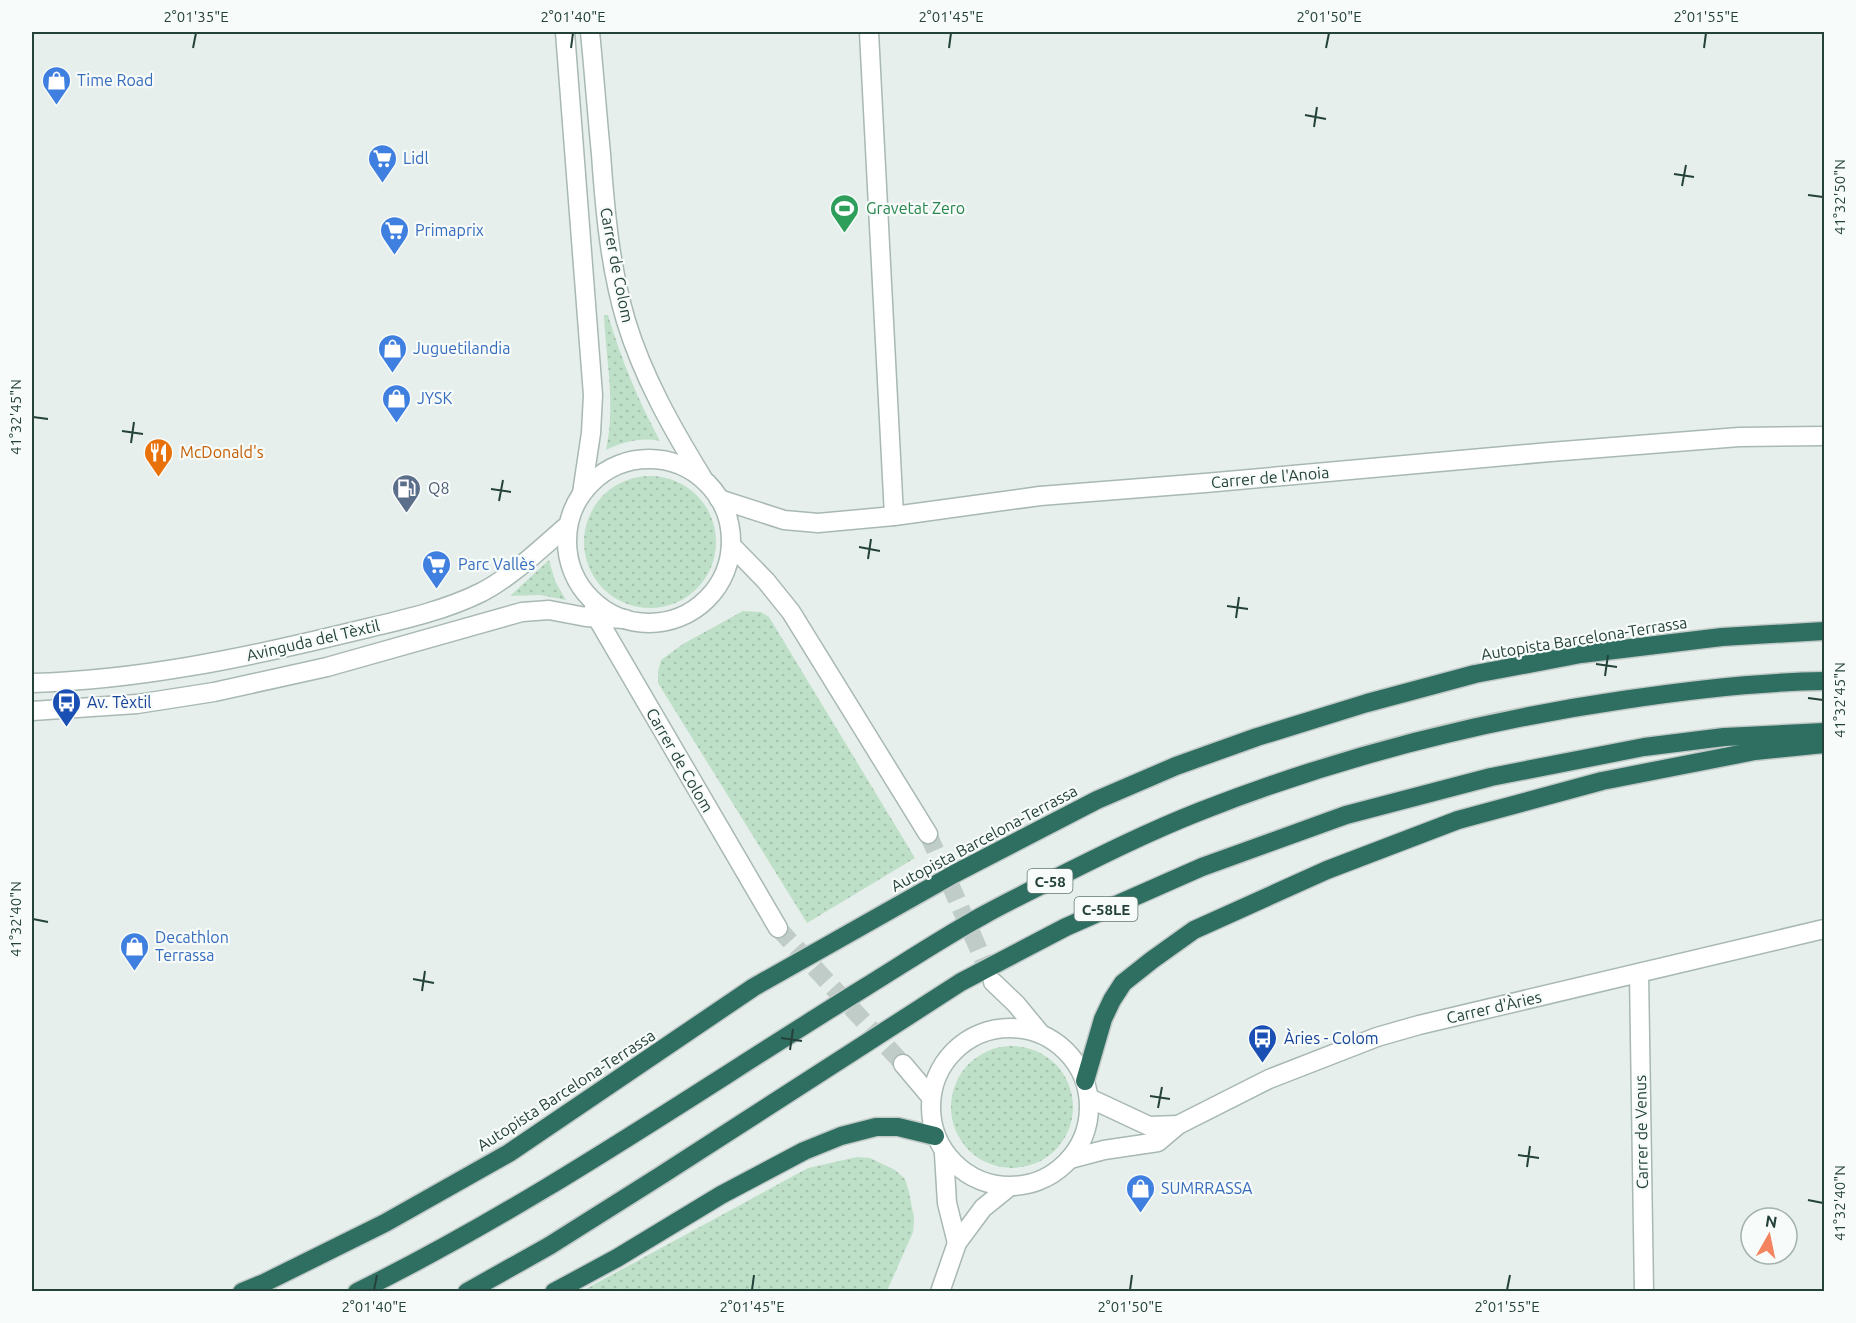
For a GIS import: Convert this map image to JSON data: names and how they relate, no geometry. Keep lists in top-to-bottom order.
{
  "streets": {
    "highway": ["Autopista Barcelona-Terrassa", "C-58", "C-58LE"],
    "street": [
      "Carrer de Colom",
      "Carrer de l'Anoia",
      "Avinguda del Tèxtil",
      "Carrer d'Àries",
      "Carrer de Venus"
    ]
  },
  "crossings": [
    ["Carrer de Colom", "Carrer de l'Anoia"],
    ["Carrer de Colom", "Avinguda del Tèxtil"],
    ["Carrer de l'Anoia", "Avinguda del Tèxtil"],
    ["Carrer d'Àries", "Carrer de Venus"]
  ],
  "places": {
    "shop": [
      "Time Road",
      "Juguetilandia",
      "JYSK",
      "Decathlon Terrassa",
      "SUMRRASSA"
    ],
    "supermarket": ["Lidl", "Primaprix", "Parc Vallès"],
    "sports": ["Gravetat Zero"],
    "restaurant": ["McDonald's"],
    "fuel station": ["Q8"],
    "bus stop": ["Av. Tèxtil", "Àries - Colom"]
  },
  "north": "top",
  "coordinates": [
    "2°01'35\"E",
    "2°01'40\"E",
    "2°01'45\"E",
    "2°01'50\"E",
    "2°01'55\"E",
    "41°32'50\"N",
    "41°32'45\"N",
    "41°32'40\"N"
  ]
}
